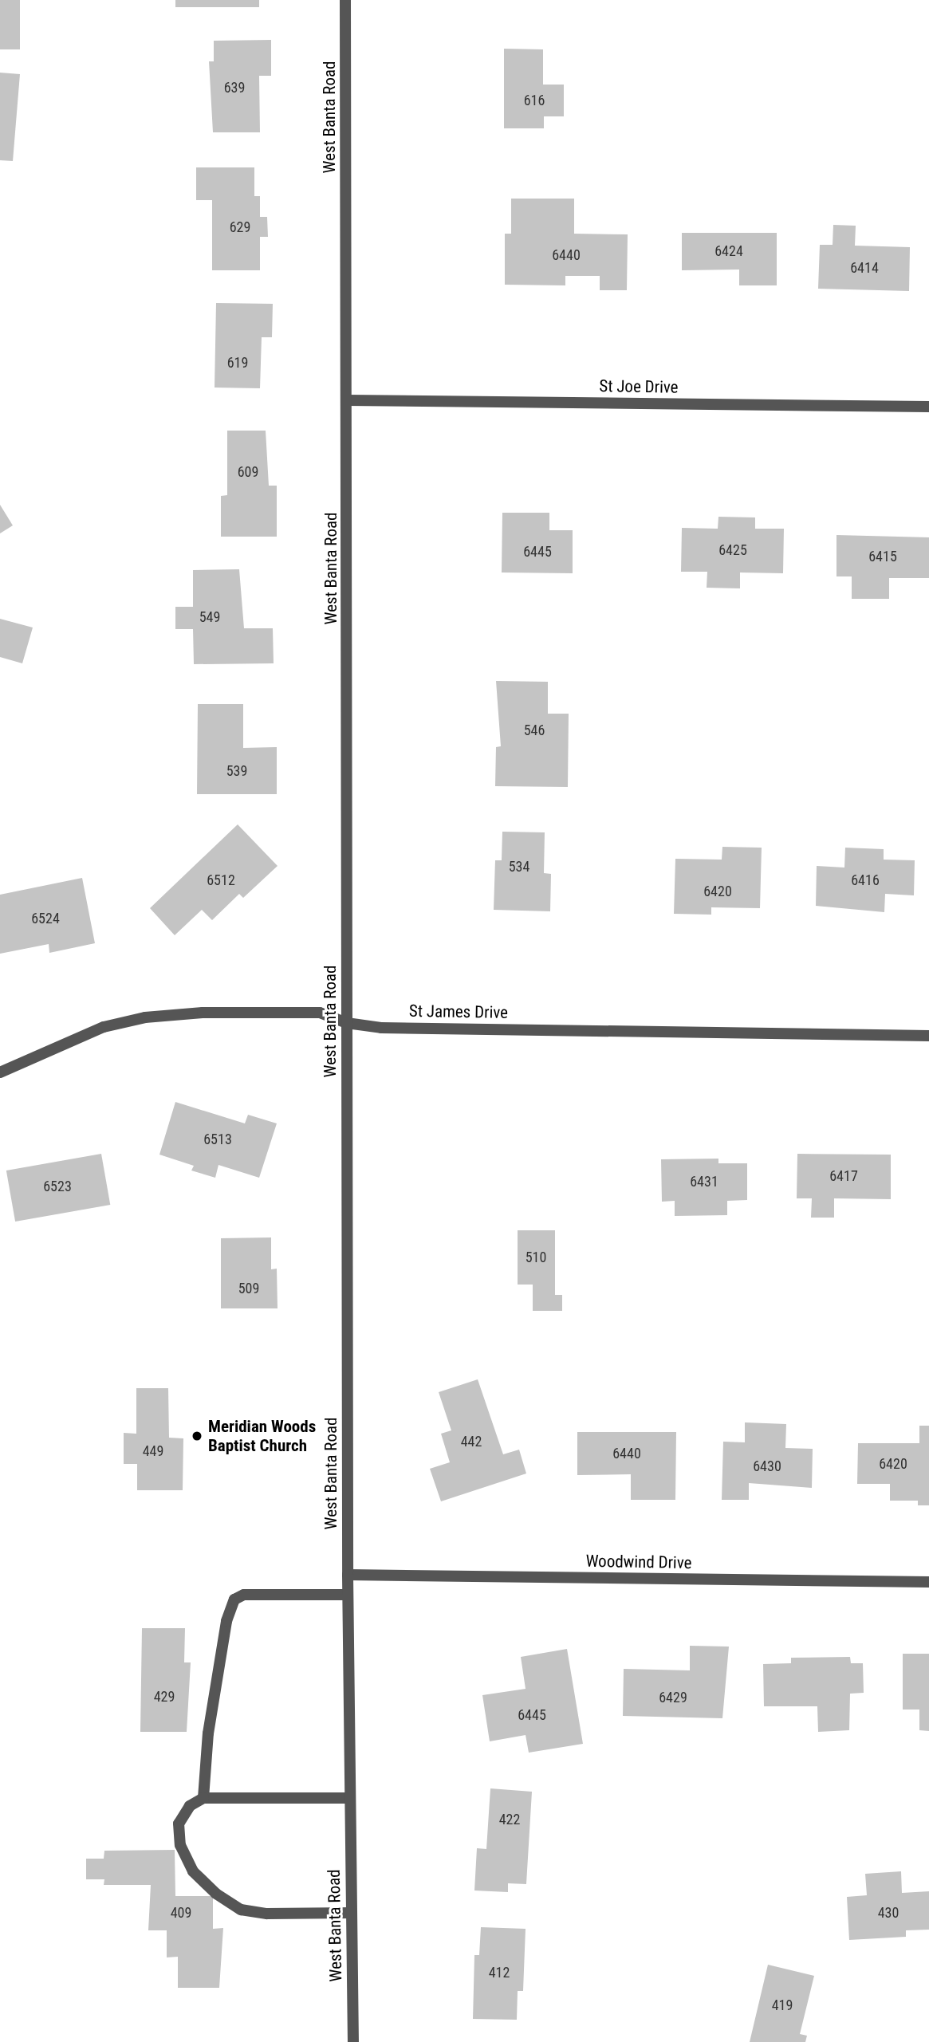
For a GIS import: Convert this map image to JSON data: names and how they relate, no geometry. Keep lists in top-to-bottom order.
{
  "streets": {
    "street": [
      "West Banta Road",
      "St Joe Drive",
      "St James Drive",
      "Woodwind Drive"
    ]
  },
  "crossings": [
    ["West Banta Road", "St Joe Drive"],
    ["West Banta Road", "St James Drive"],
    ["West Banta Road", "Woodwind Drive"]
  ],
  "places": ["Meridian Woods Baptist Church"],
  "house_numbers": [
    "639",
    "616",
    "629",
    "6424",
    "6440",
    "6414",
    "619",
    "609",
    "6425",
    "6445",
    "6415",
    "549",
    "546",
    "539",
    "534",
    "6512",
    "6416",
    "6420",
    "6524",
    "6513",
    "6417",
    "6431",
    "6523",
    "510",
    "509",
    "442",
    "449",
    "6440",
    "6420",
    "6430",
    "429",
    "6429",
    "6445",
    "422",
    "409",
    "430",
    "412",
    "419"
  ]
}
